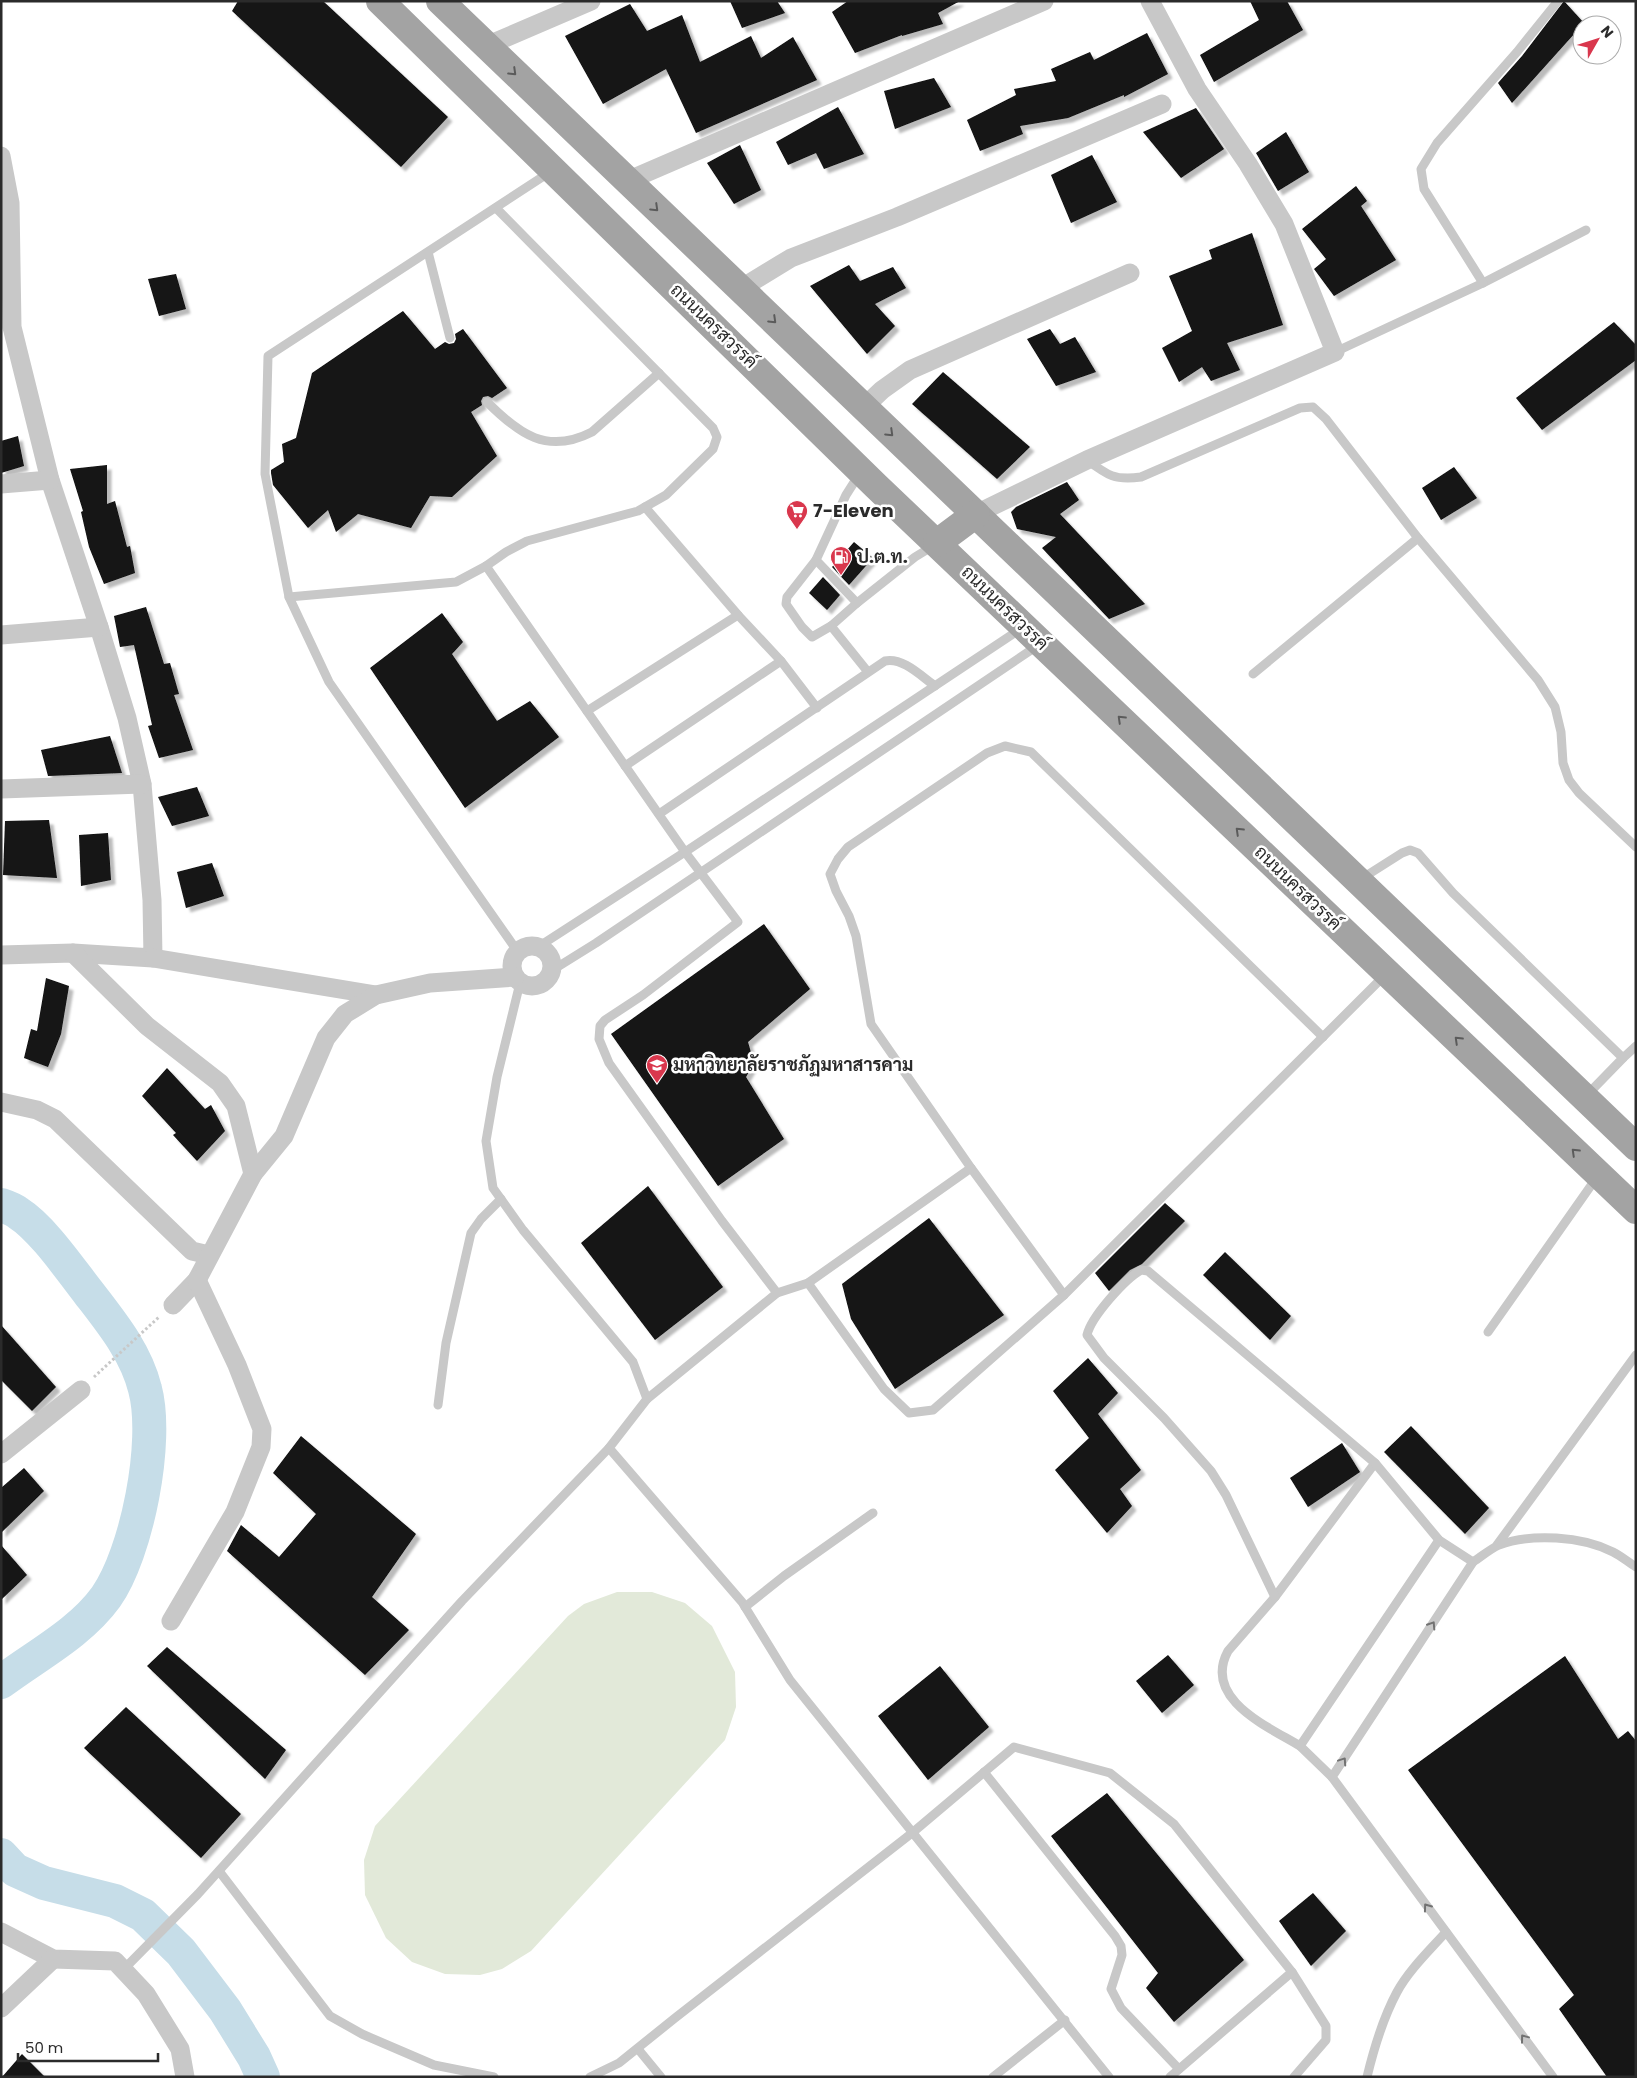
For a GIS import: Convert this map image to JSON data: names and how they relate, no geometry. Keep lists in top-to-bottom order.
{
  "streets": {
    "main road": ["ถนนนครสวรรค์"]
  },
  "places": {
    "supermarket": ["7-Eleven"],
    "fuel station": ["ป.ต.ท."],
    "school or university": ["มหาวิทยาลัยราชภัฏมหาสารคาม"]
  },
  "scale_bar": "50 m",
  "north": "top right"
}
